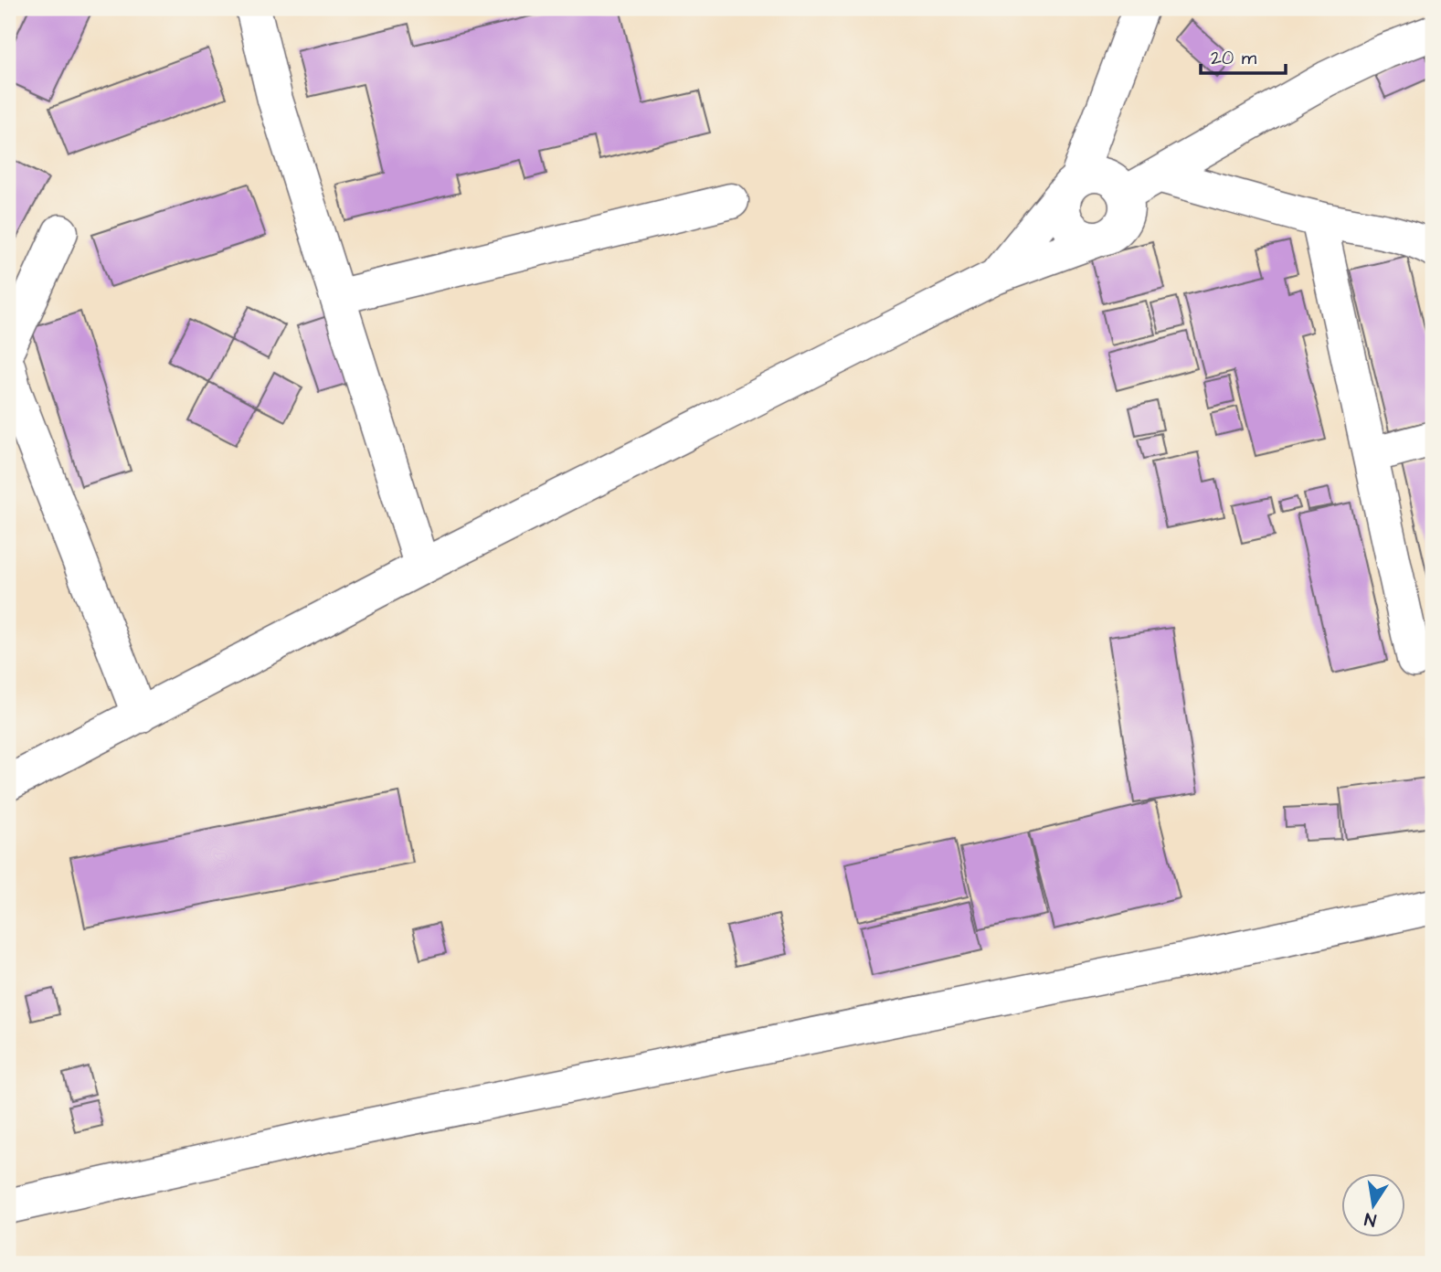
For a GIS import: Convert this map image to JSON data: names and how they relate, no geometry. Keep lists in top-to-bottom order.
{
  "scale_bar": "20 m",
  "north": "bottom"
}
